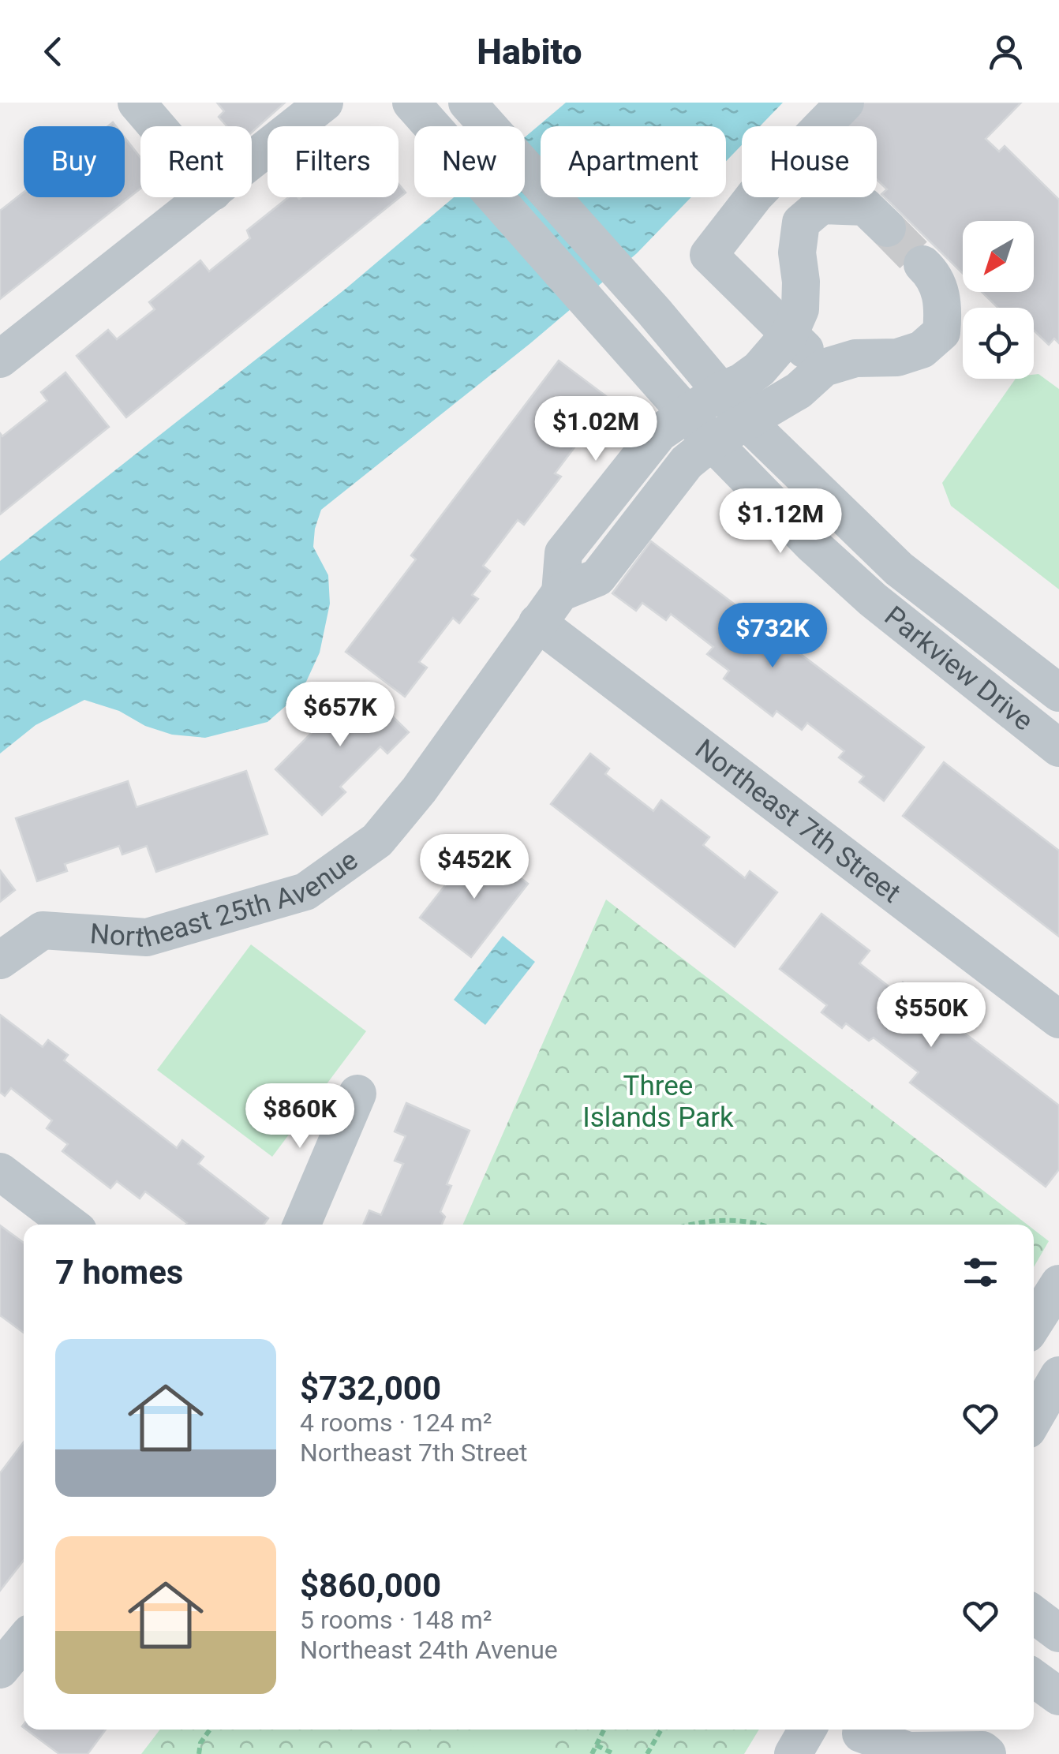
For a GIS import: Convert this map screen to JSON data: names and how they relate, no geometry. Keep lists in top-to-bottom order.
{
  "streets": {
    "street": ["Parkview Drive", "Northeast 7th Street", "Northeast 25th Avenue"]
  },
  "crossings": [
    ["Parkview Drive", "Northeast 25th Avenue"],
    ["Northeast 7th Street", "Northeast 25th Avenue"]
  ],
  "parks": ["Three Islands Park"],
  "north": "bottom left",
  "page": {
    "header": "Habito",
    "chip": [
      "Buy",
      "Rent",
      "Filters",
      "New",
      "Apartment",
      "House"
    ],
    "price": [
      "$1.02M",
      "$1.12M",
      "$732K",
      "$657K",
      "$452K",
      "$550K",
      "$860K"
    ],
    "heading": "7 homes",
    "list": [
      {
        "name": "$732,000",
        "note": "4 rooms · 124 m² · Northeast 7th Street"
      },
      {
        "name": "$860,000",
        "note": "5 rooms · 148 m² · Northeast 24th Avenue"
      }
    ]
  }
}
